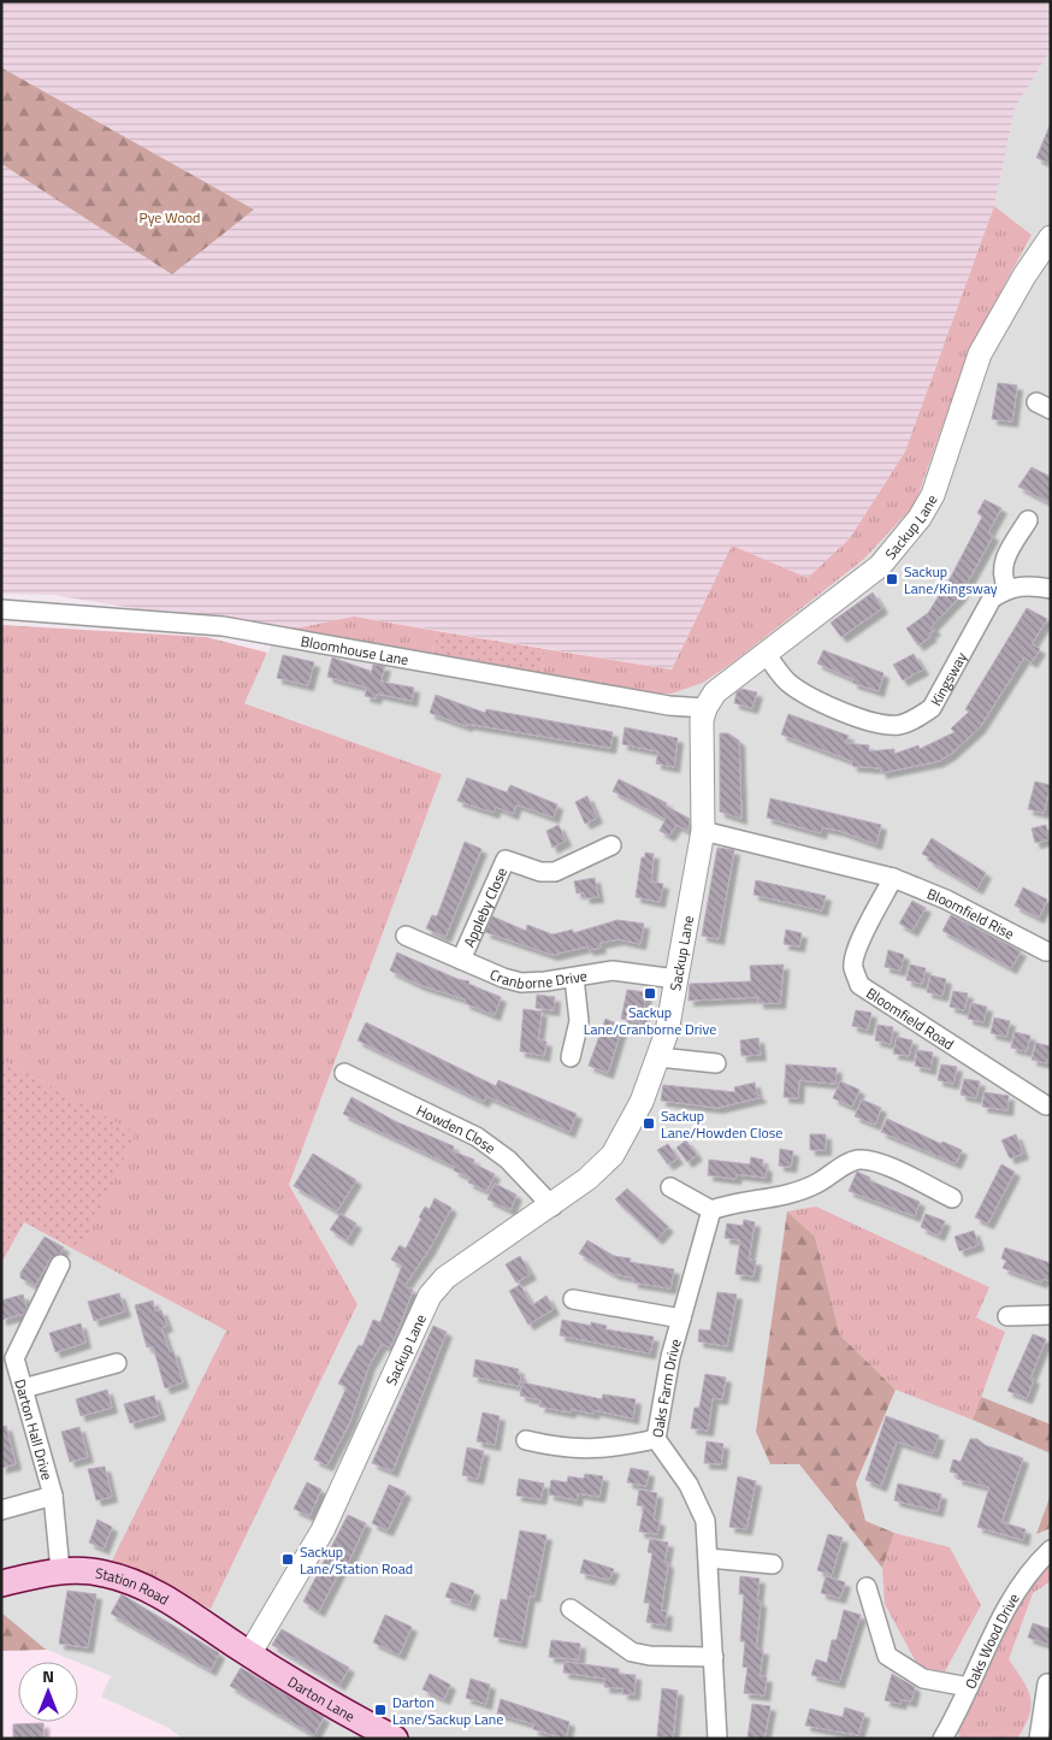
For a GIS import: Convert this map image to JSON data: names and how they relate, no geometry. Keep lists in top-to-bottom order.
{
  "streets": {
    "main road": ["Station Road", "Darton Lane"],
    "street": [
      "Sackup Lane",
      "Bloomhouse Lane",
      "Kingsway",
      "Appleby Close",
      "Bloomfield Rise",
      "Cranborne Drive",
      "Bloomfield Road",
      "Howden Close",
      "Oaks Farm Drive",
      "Darton Hall Drive",
      "Oaks Wood Drive"
    ]
  },
  "crossings": [
    ["Sackup Lane", "Bloomhouse Lane"],
    ["Sackup Lane", "Kingsway"],
    ["Sackup Lane", "Cranborne Drive"],
    ["Sackup Lane", "Howden Close"],
    ["Sackup Lane", "Station Road"],
    ["Sackup Lane", "Darton Lane"],
    ["Appleby Close", "Cranborne Drive"],
    ["Bloomfield Rise", "Bloomfield Road"],
    ["Darton Hall Drive", "Station Road"],
    ["Station Road", "Darton Lane"]
  ],
  "parks": ["Pye Wood"],
  "places": {
    "transit": [
      "Sackup Lane/Kingsway",
      "Sackup Lane/Cranborne Drive",
      "Sackup Lane/Howden Close",
      "Sackup Lane/Station Road",
      "Darton Lane/Sackup Lane"
    ]
  },
  "north": "top"
}
